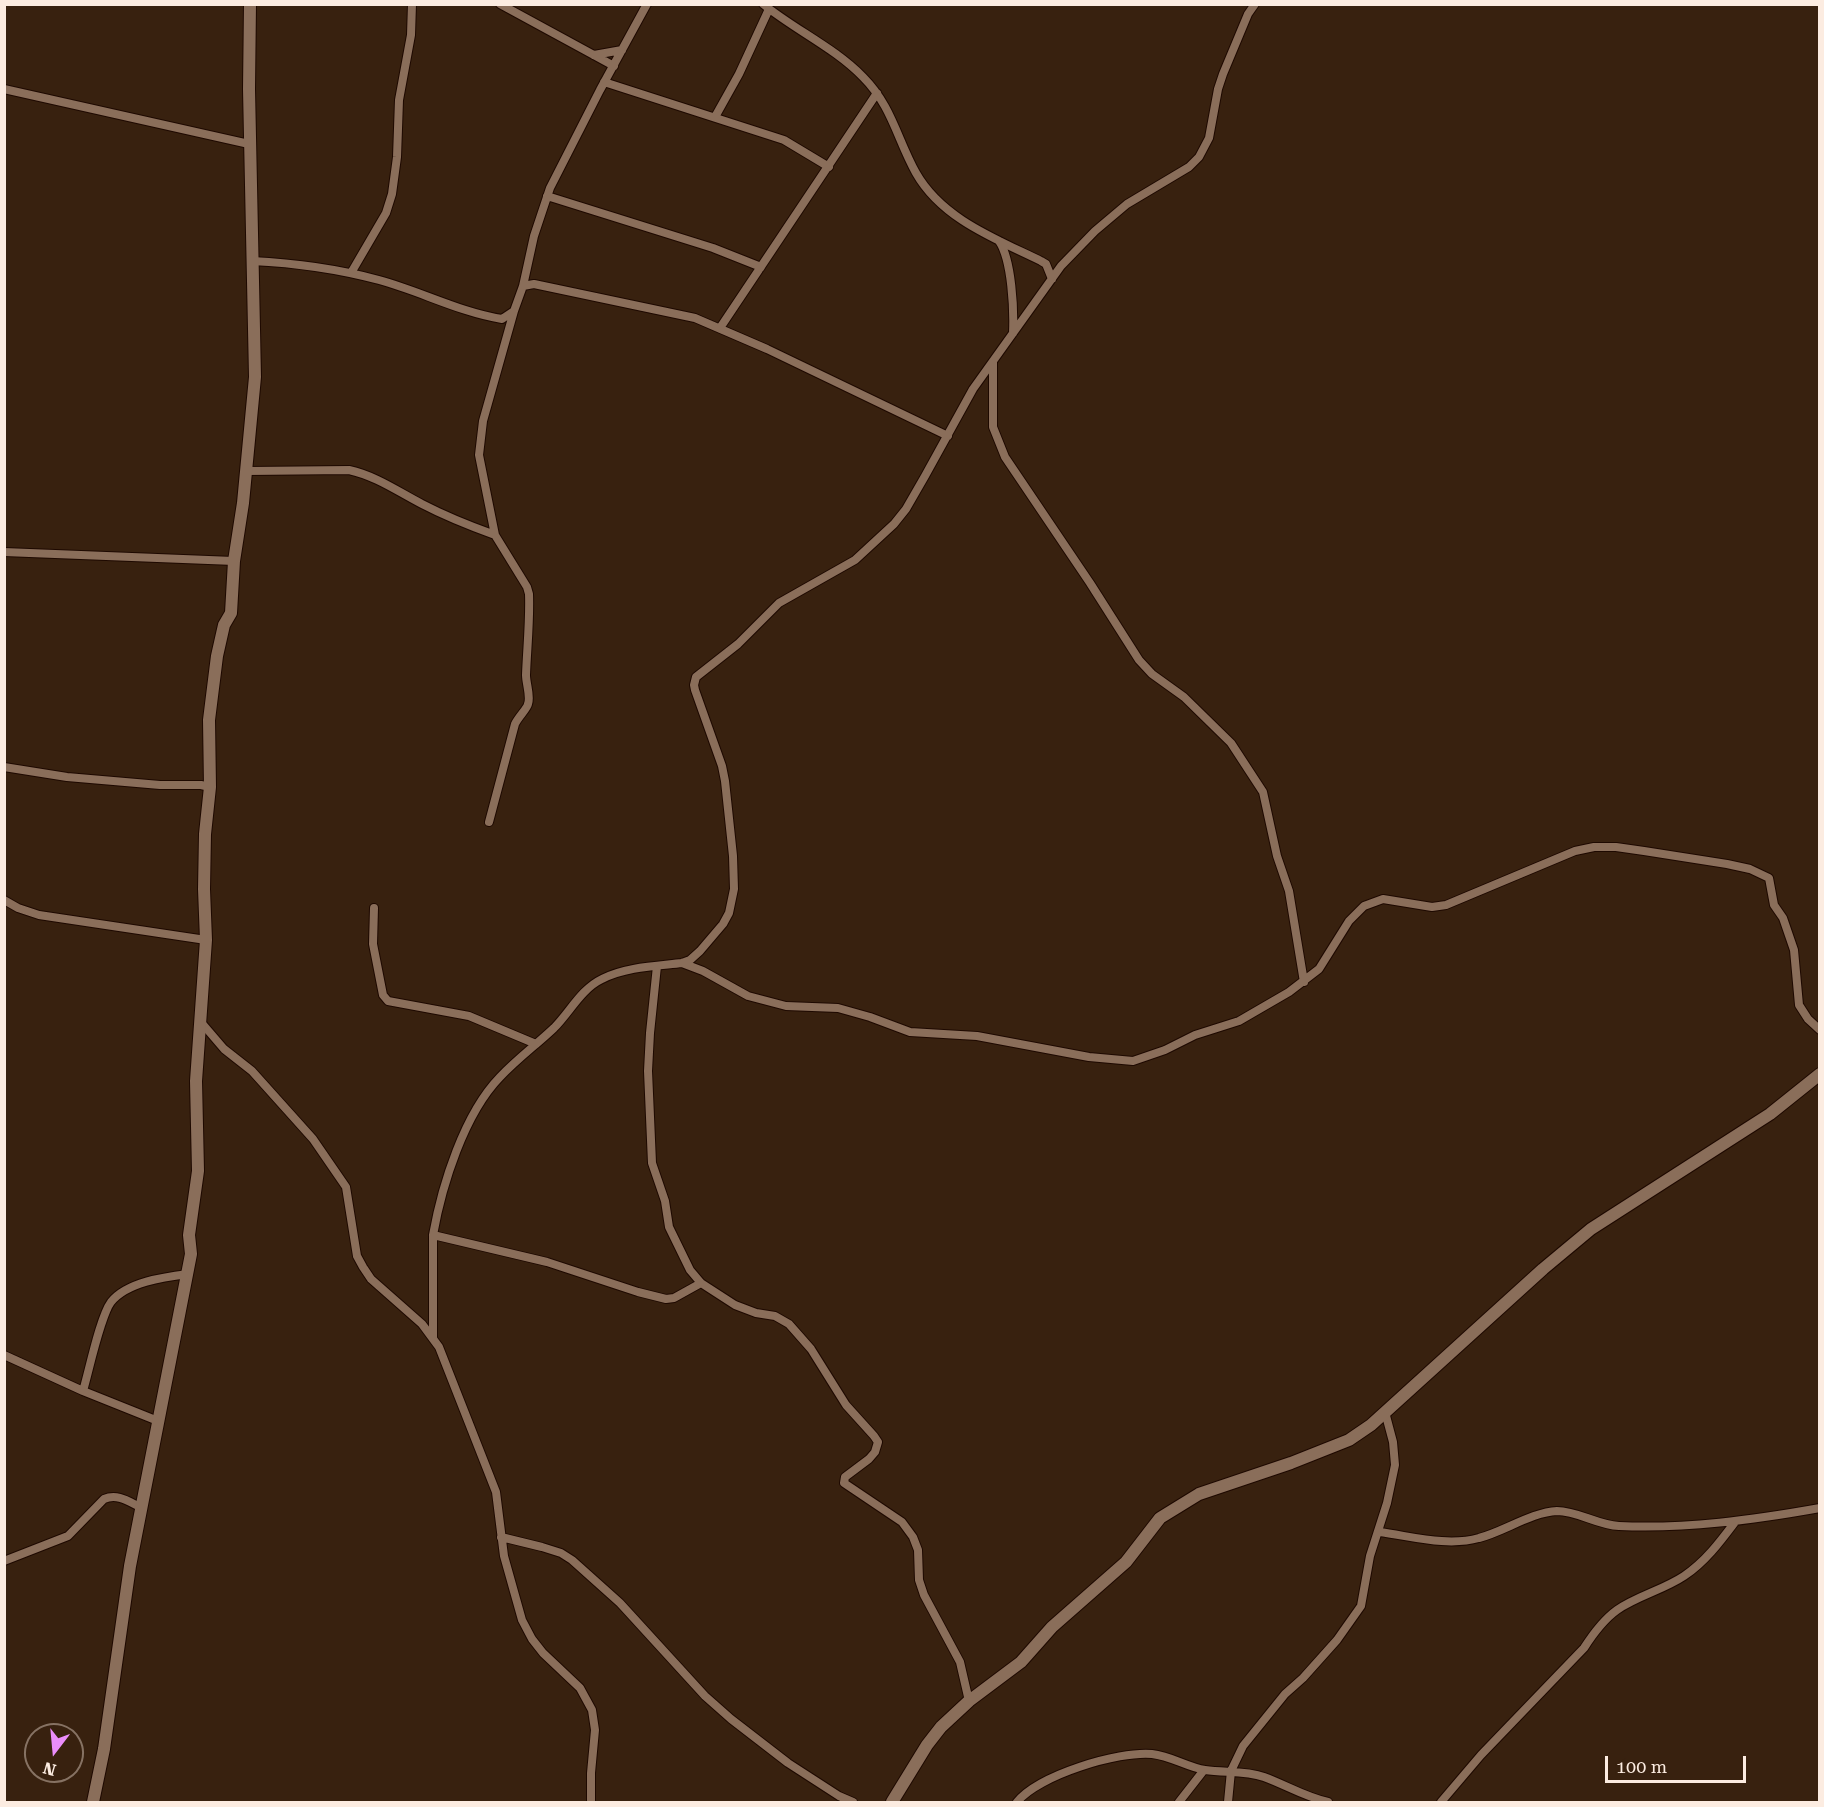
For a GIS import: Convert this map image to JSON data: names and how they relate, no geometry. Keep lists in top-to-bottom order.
{
  "scale_bar": "100 m",
  "north": "bottom"
}
